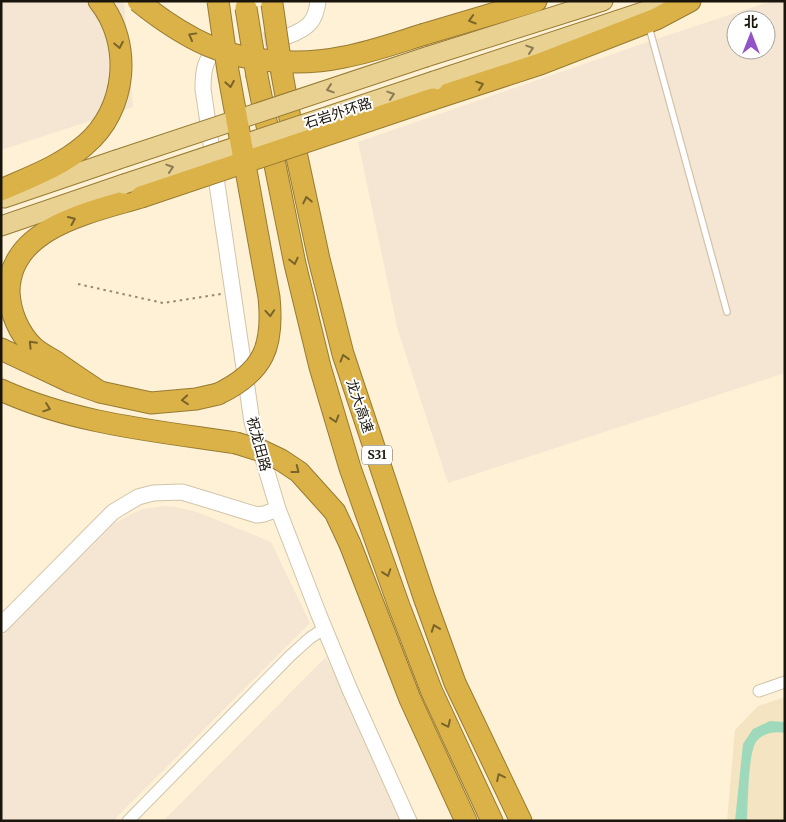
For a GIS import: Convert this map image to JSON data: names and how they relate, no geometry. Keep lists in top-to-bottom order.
{
  "streets": {
    "highway": ["龙大高速", "S31"],
    "main road": ["石岩外环路"],
    "street": ["祝龙田路"]
  },
  "north": "top"
}
